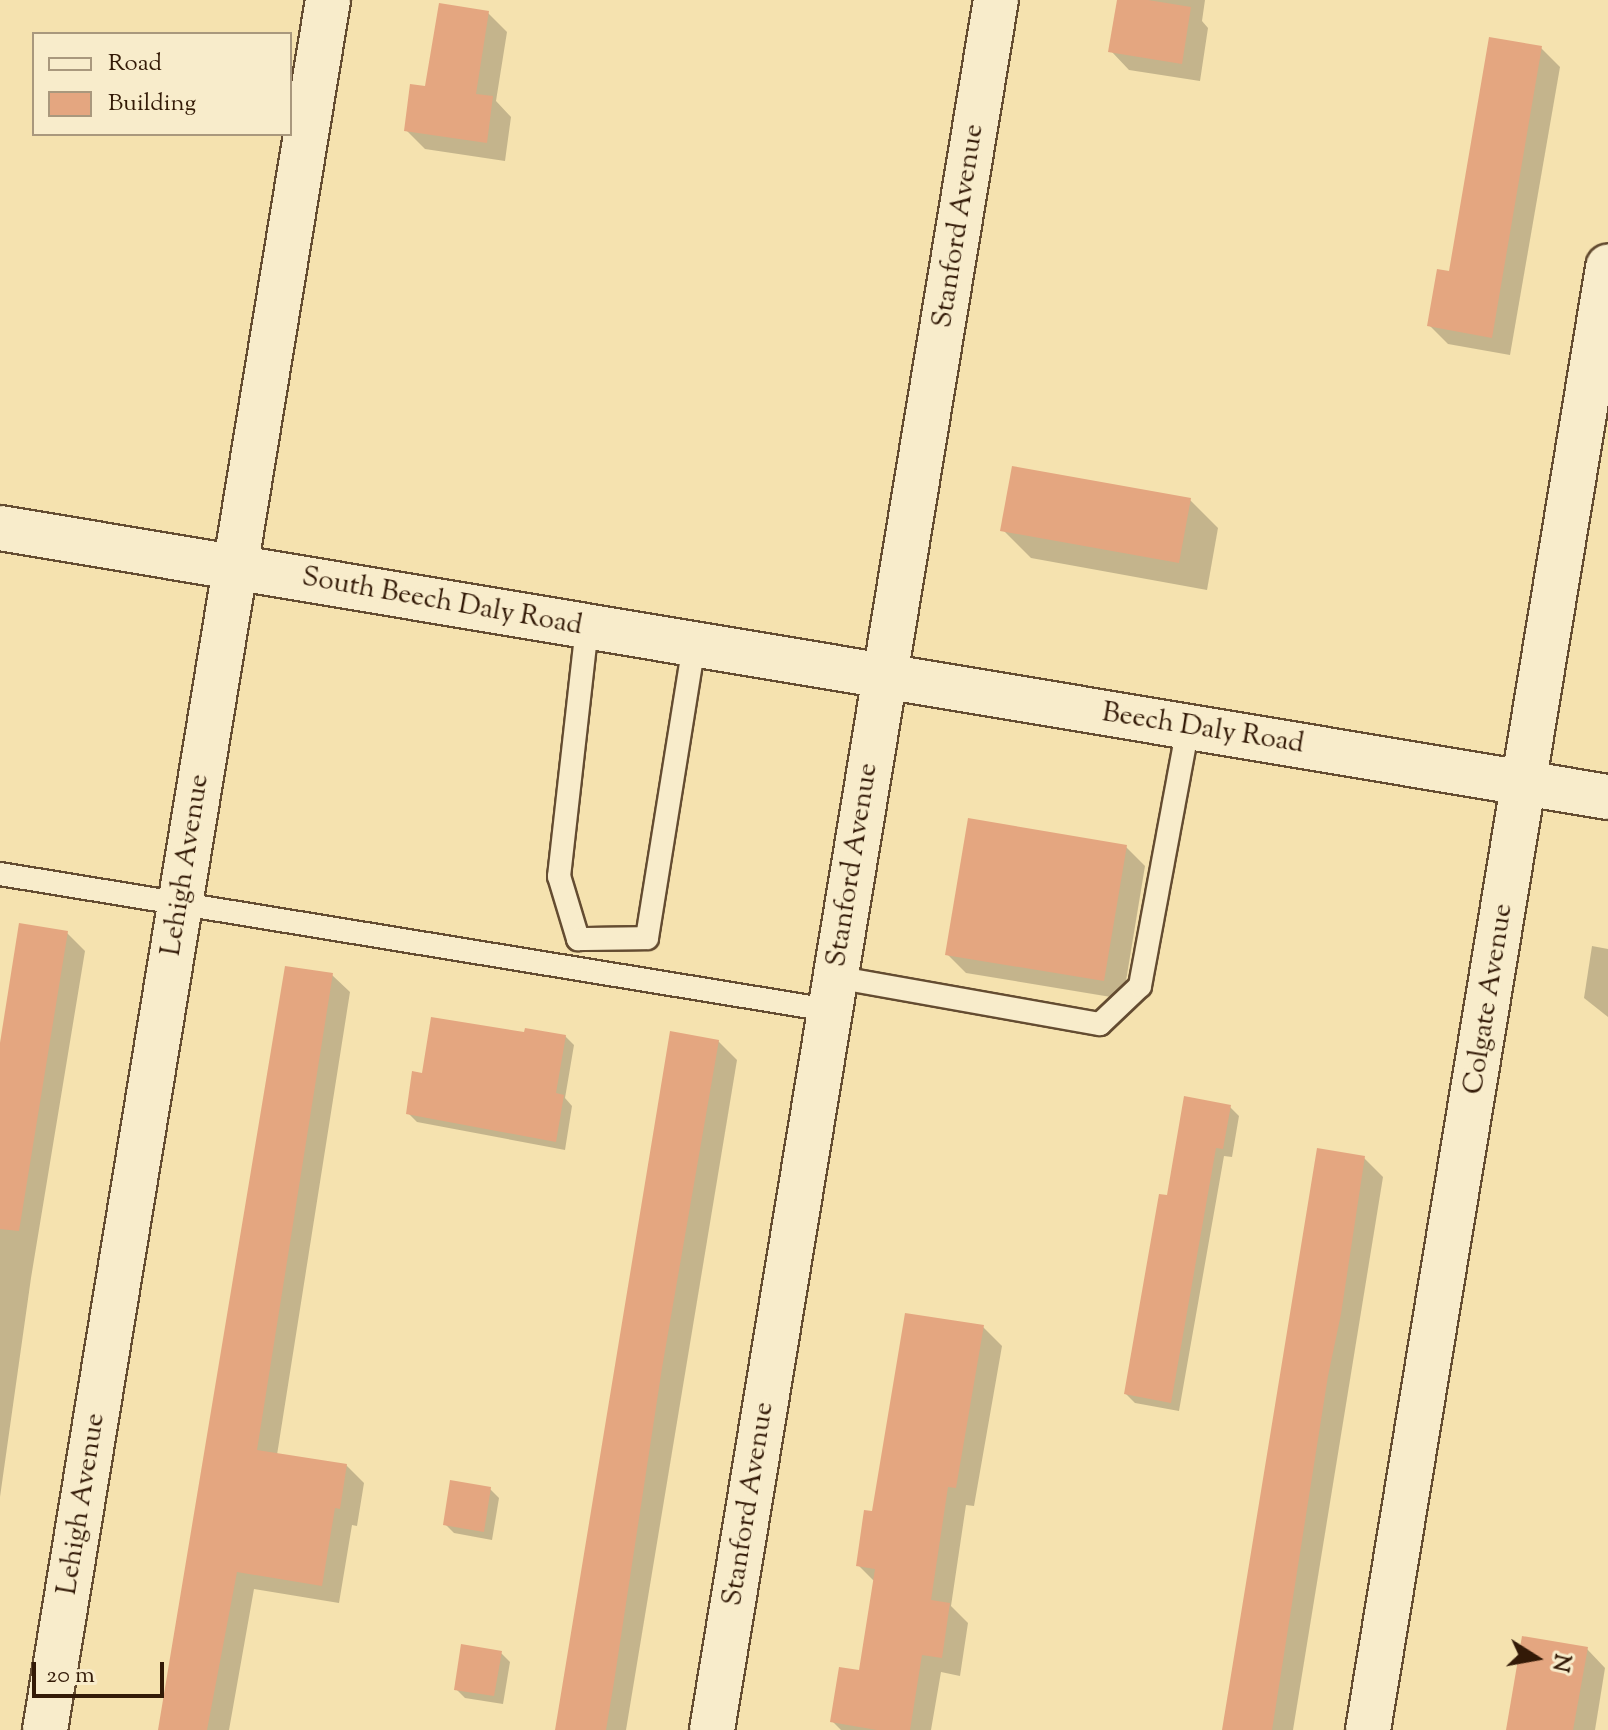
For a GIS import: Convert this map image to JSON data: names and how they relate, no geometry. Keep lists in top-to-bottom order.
{
  "streets": {
    "street": [
      "Stanford Avenue",
      "South Beech Daly Road",
      "Beech Daly Road",
      "Lehigh Avenue",
      "Colgate Avenue"
    ]
  },
  "crossings": [
    ["Stanford Avenue", "South Beech Daly Road"],
    ["Stanford Avenue", "Beech Daly Road"],
    ["South Beech Daly Road", "Beech Daly Road"],
    ["South Beech Daly Road", "Lehigh Avenue"],
    ["Beech Daly Road", "Colgate Avenue"]
  ],
  "legend": ["Road", "Building"],
  "scale_bar": "20 m",
  "north": "right"
}
